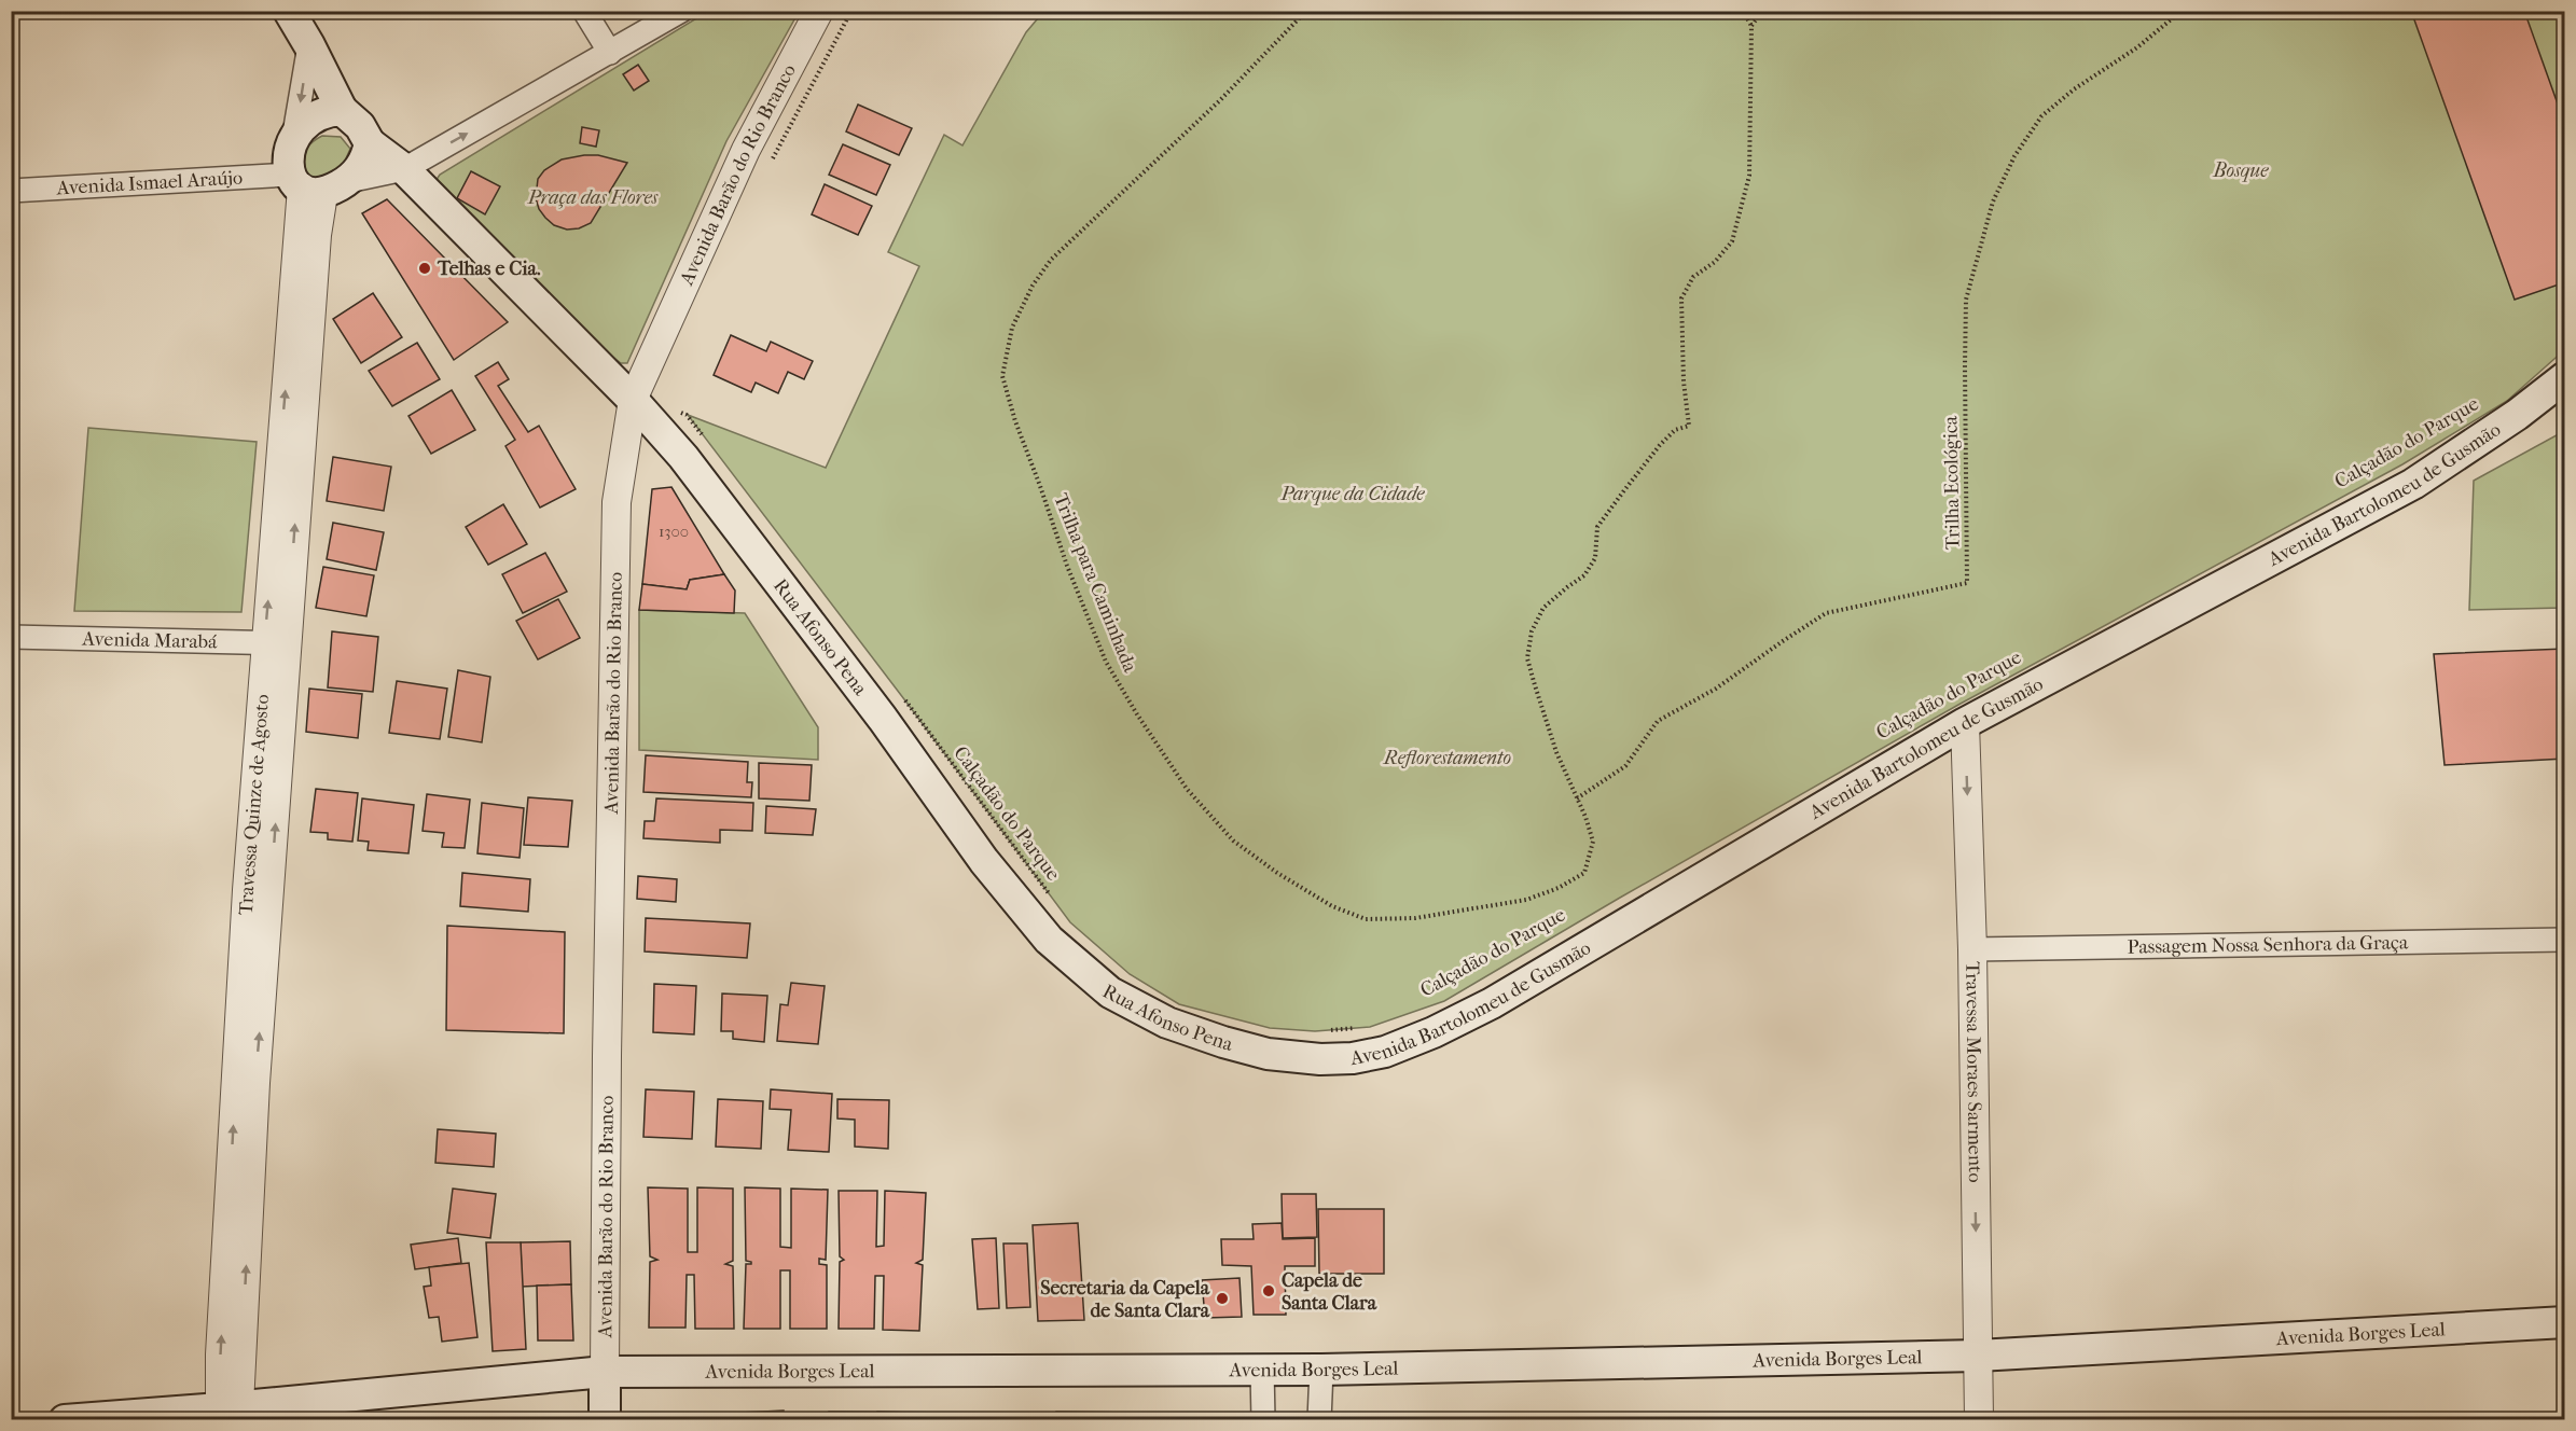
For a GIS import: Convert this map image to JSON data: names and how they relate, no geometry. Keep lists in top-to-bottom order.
{
  "streets": {
    "main road": [
      "Avenida Barão do Rio Branco",
      "Avenida Bartolomeu de Gusmão",
      "Rua Afonso Pena",
      "Avenida Borges Leal"
    ],
    "street": [
      "Avenida Ismael Araújo",
      "Avenida Marabá",
      "Travessa Quinze de Agosto",
      "Passagem Nossa Senhora da Graça",
      "Travessa Moraes Sarmento"
    ],
    "path": ["Calçadão do Parque", "Trilha Ecológica", "Trilha para Caminhada"]
  },
  "crossings": [
    ["Avenida Barão do Rio Branco", "Rua Afonso Pena"],
    ["Avenida Barão do Rio Branco", "Avenida Borges Leal"],
    ["Avenida Ismael Araújo", "Rua Afonso Pena"],
    ["Avenida Ismael Araújo", "Travessa Quinze de Agosto"],
    ["Trilha Ecológica", "Trilha para Caminhada"],
    ["Avenida Bartolomeu de Gusmão", "Rua Afonso Pena"],
    ["Avenida Bartolomeu de Gusmão", "Travessa Moraes Sarmento"],
    ["Rua Afonso Pena", "Travessa Quinze de Agosto"],
    ["Avenida Marabá", "Travessa Quinze de Agosto"],
    ["Travessa Quinze de Agosto", "Avenida Borges Leal"],
    ["Passagem Nossa Senhora da Graça", "Travessa Moraes Sarmento"],
    ["Travessa Moraes Sarmento", "Avenida Borges Leal"]
  ],
  "one_way": ["Travessa Quinze de Agosto", "Travessa Moraes Sarmento"],
  "parks": [
    "Bosque",
    "Praça das Flores",
    "Parque da Cidade",
    "Reflorestamento"
  ],
  "places": ["Telhas e Cia.", "Capela de Santa Clara", "Secretaria da Capela de Santa Clara"],
  "house_numbers": ["1300"]
}
